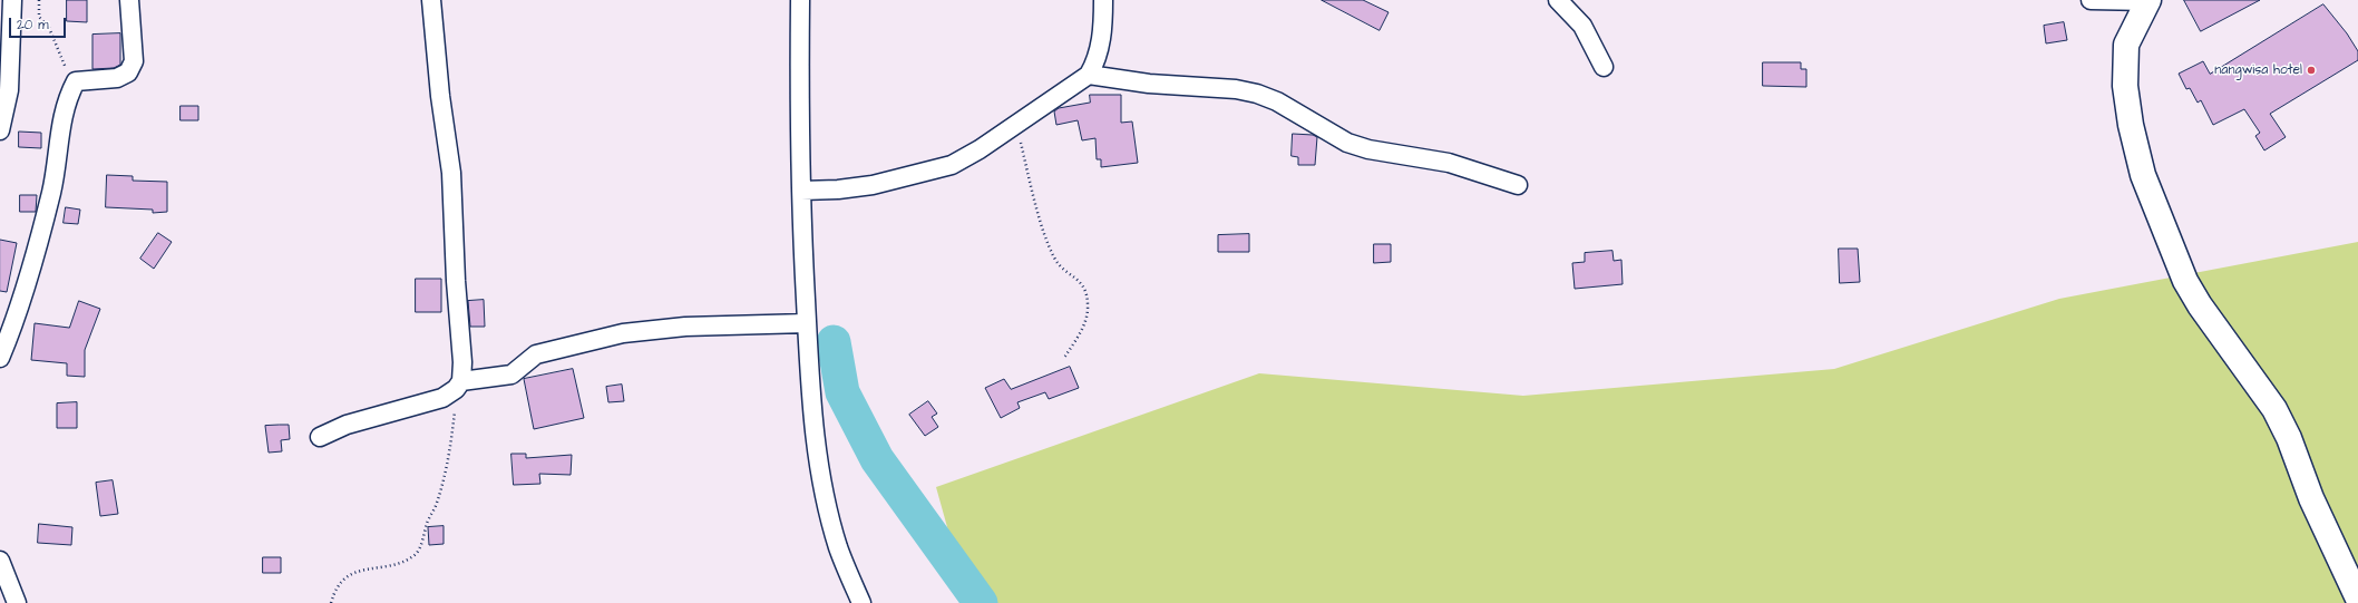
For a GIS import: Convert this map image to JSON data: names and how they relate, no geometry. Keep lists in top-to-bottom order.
{
  "places": ["nangwisa hotel"],
  "scale_bar": "20 m"
}
